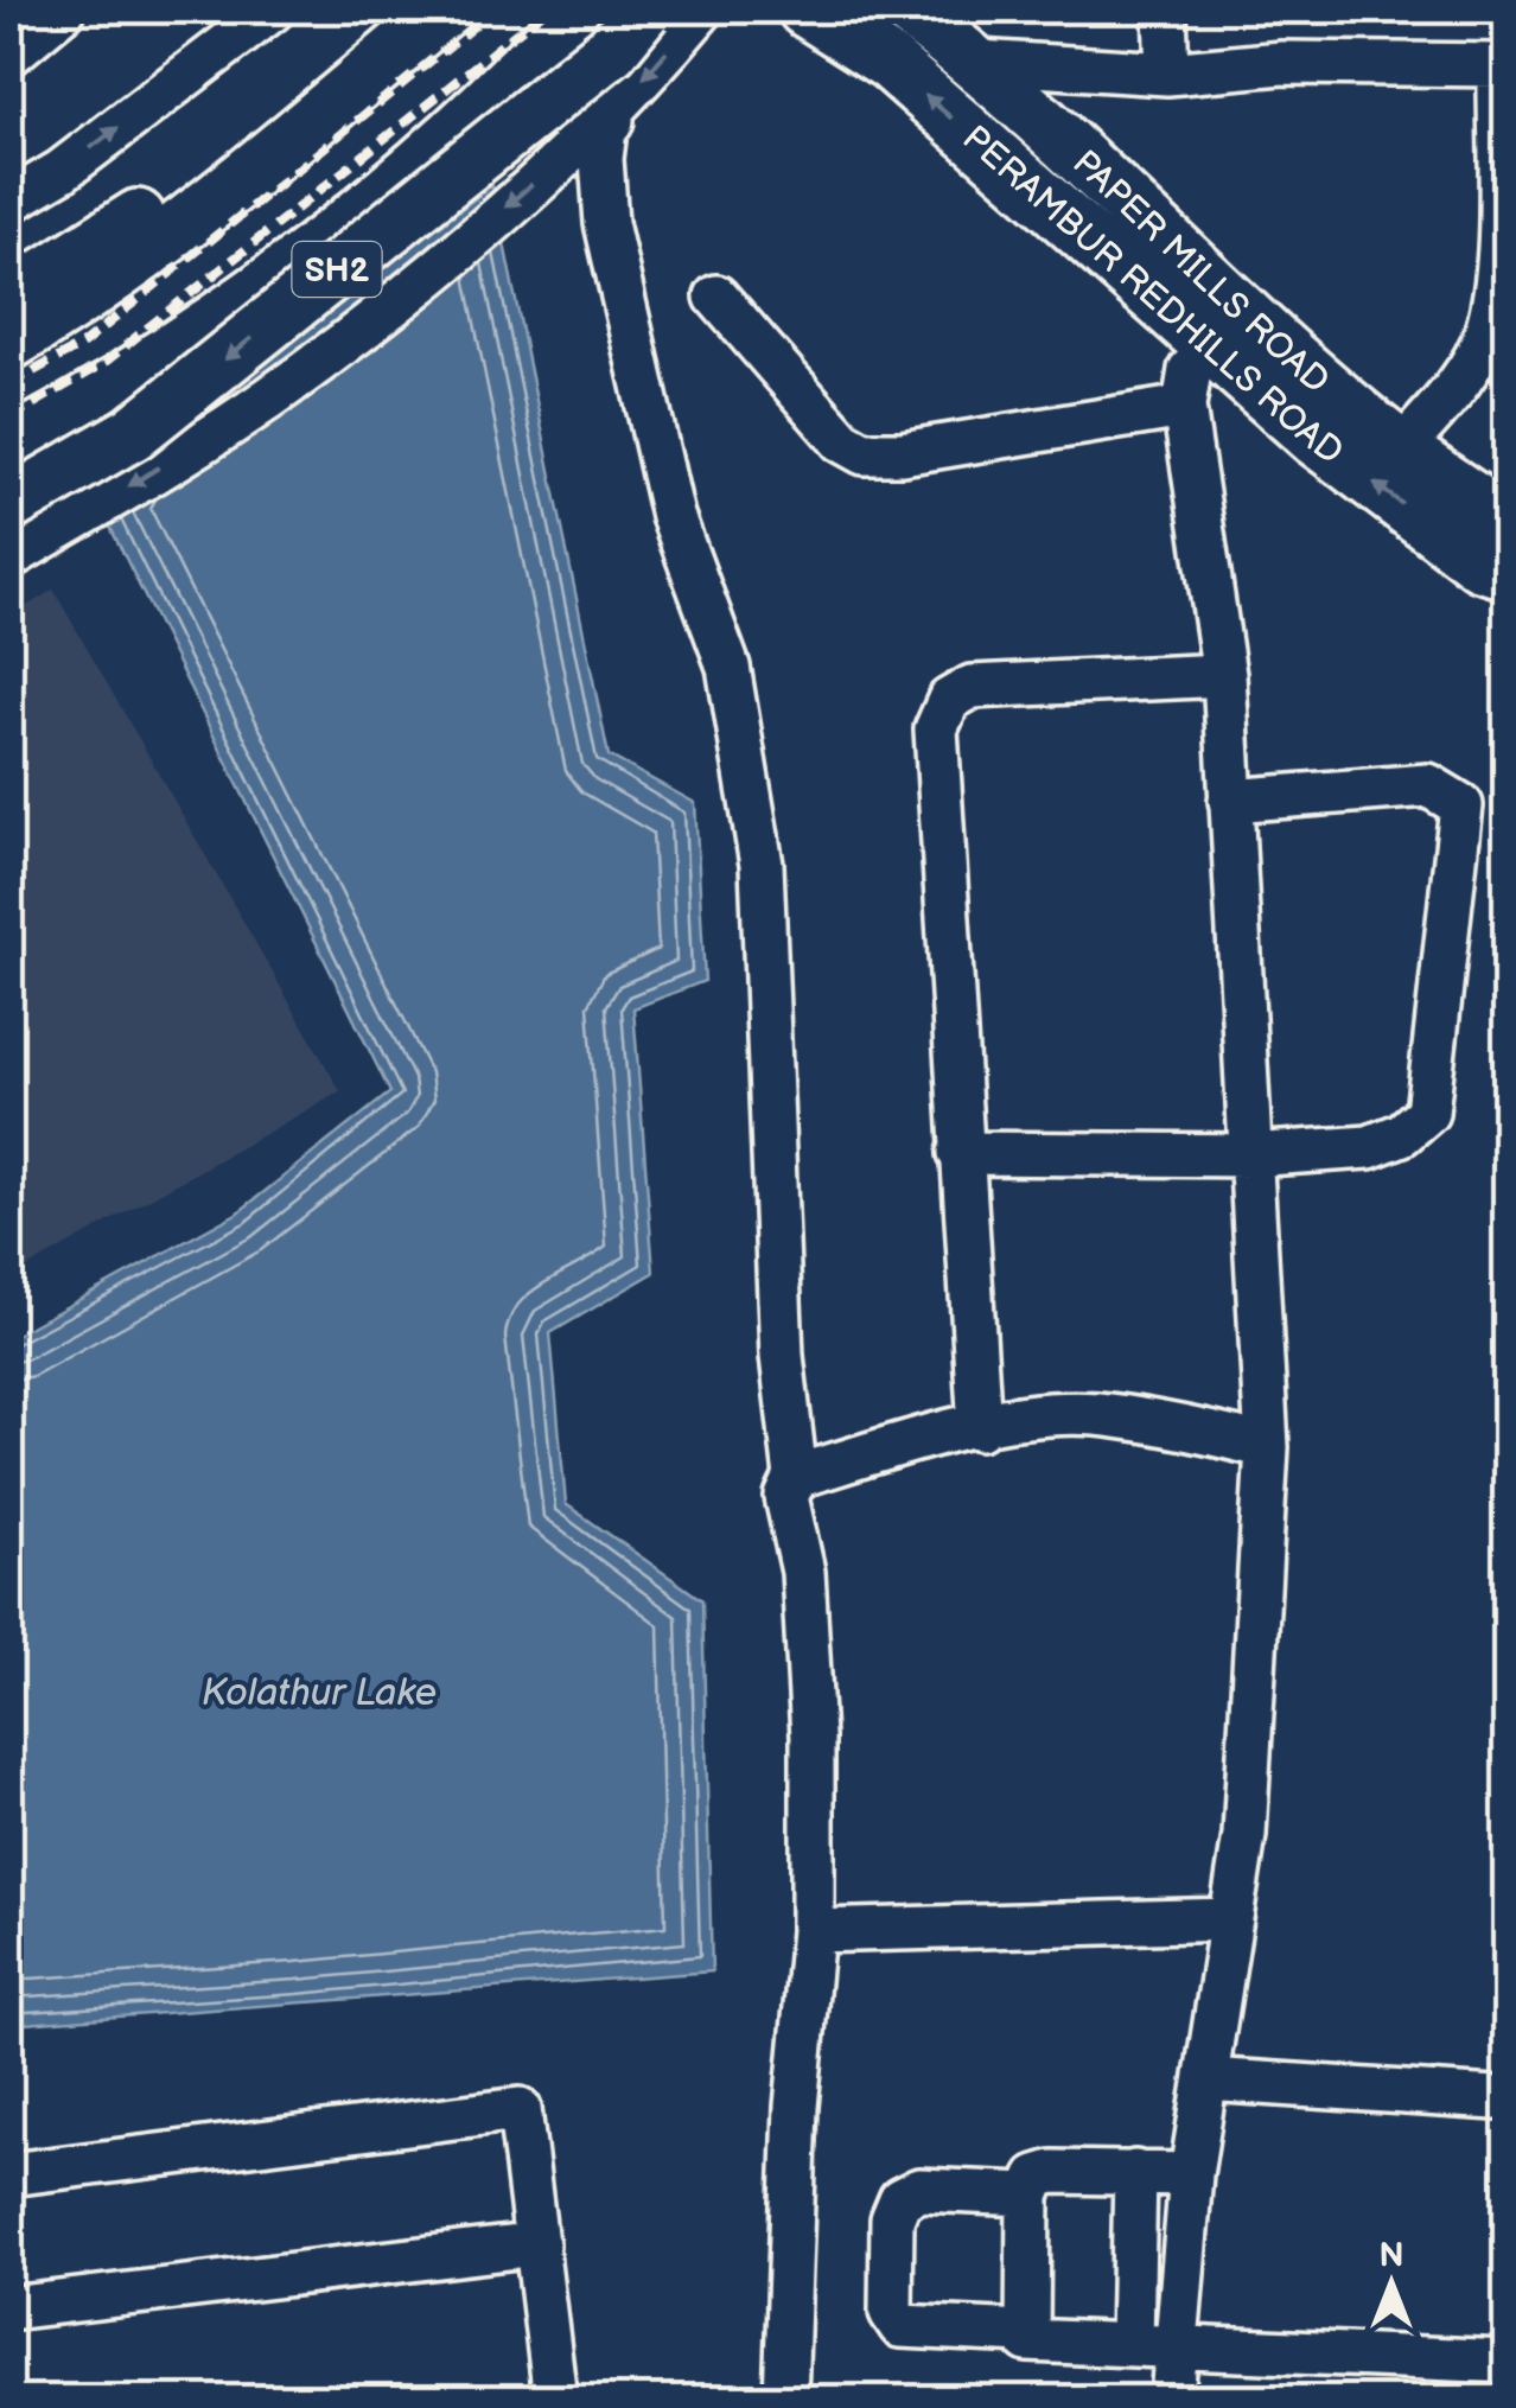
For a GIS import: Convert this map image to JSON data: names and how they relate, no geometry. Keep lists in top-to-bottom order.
{
  "streets": {
    "main road": ["SH2", "PAPER MILLS ROAD", "PERAMBUR REDHILLS ROAD"]
  },
  "one_way": ["PERAMBUR REDHILLS ROAD"],
  "water": ["Kolathur Lake"],
  "north": "top"
}
